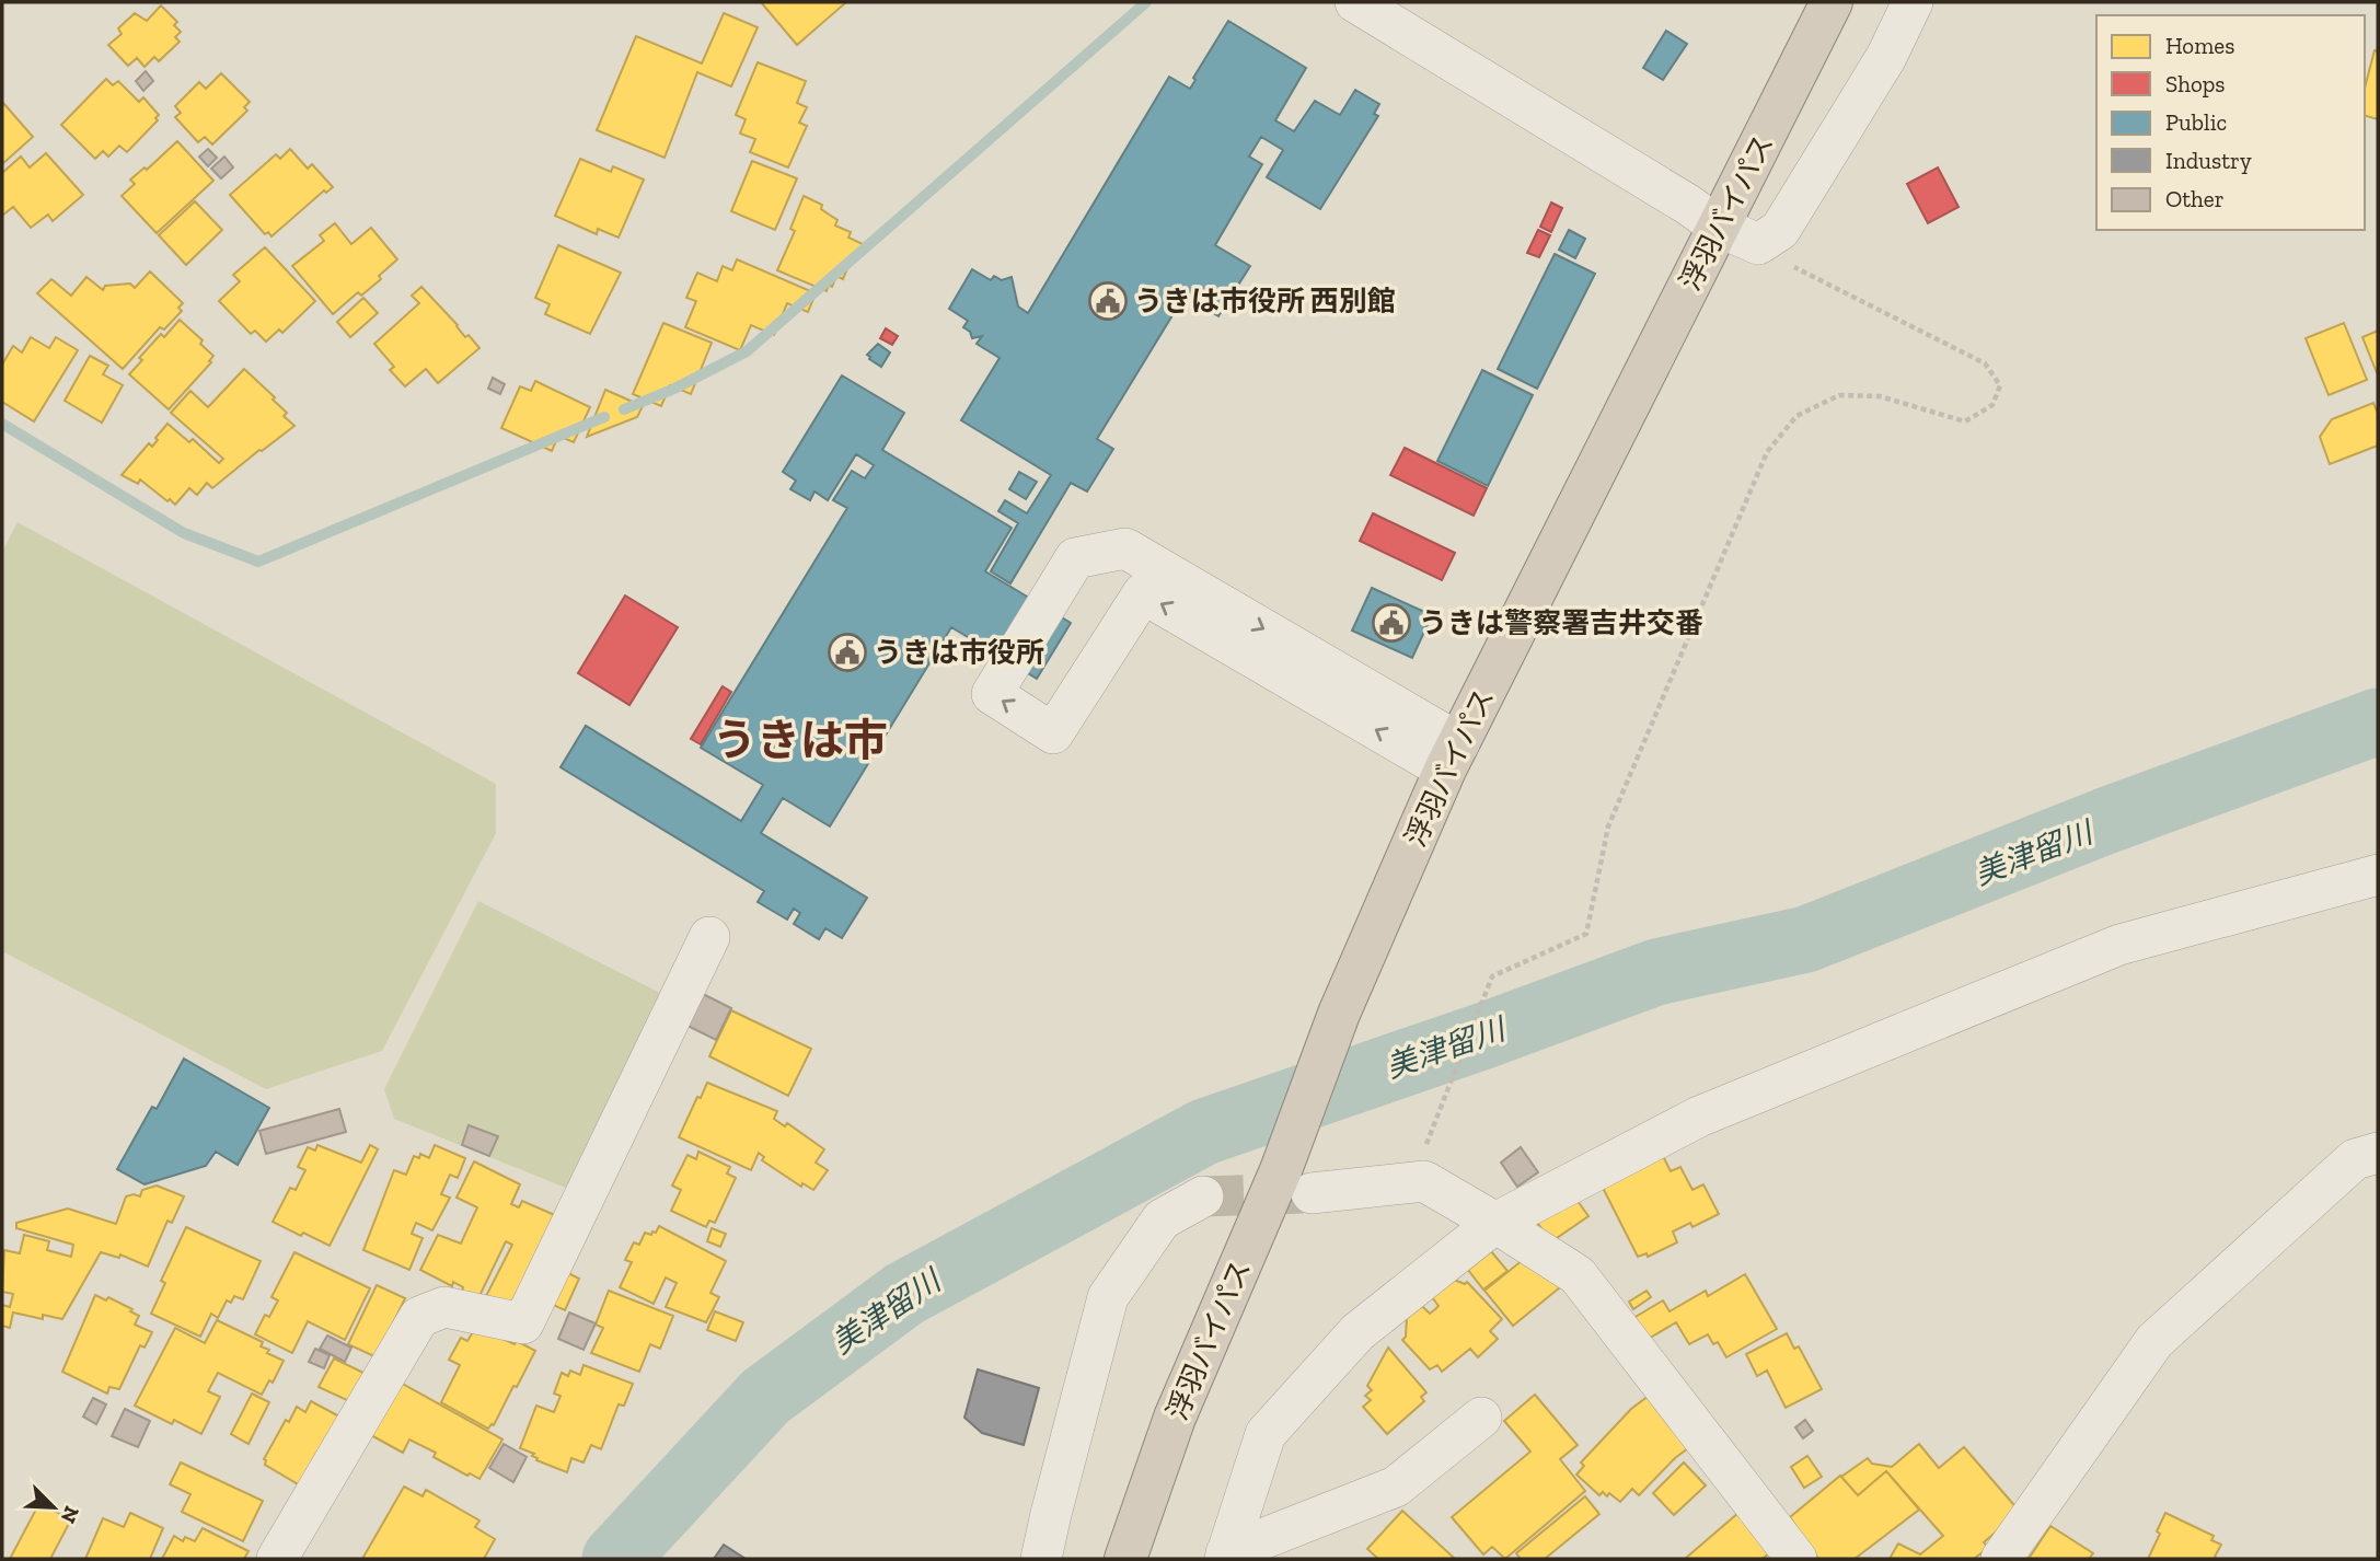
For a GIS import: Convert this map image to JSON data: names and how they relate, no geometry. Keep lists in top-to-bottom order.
{
  "streets": {
    "highway": ["浮羽バイパス"]
  },
  "districts": ["うきは市"],
  "water": ["美津留川"],
  "places": {
    "public building": ["うきは市役所 西別館", "うきは警察署吉井交番", "うきは市役所"]
  },
  "legend": [
    "Homes",
    "Shops",
    "Public",
    "Industry",
    "Other"
  ],
  "north": "bottom right"
}
